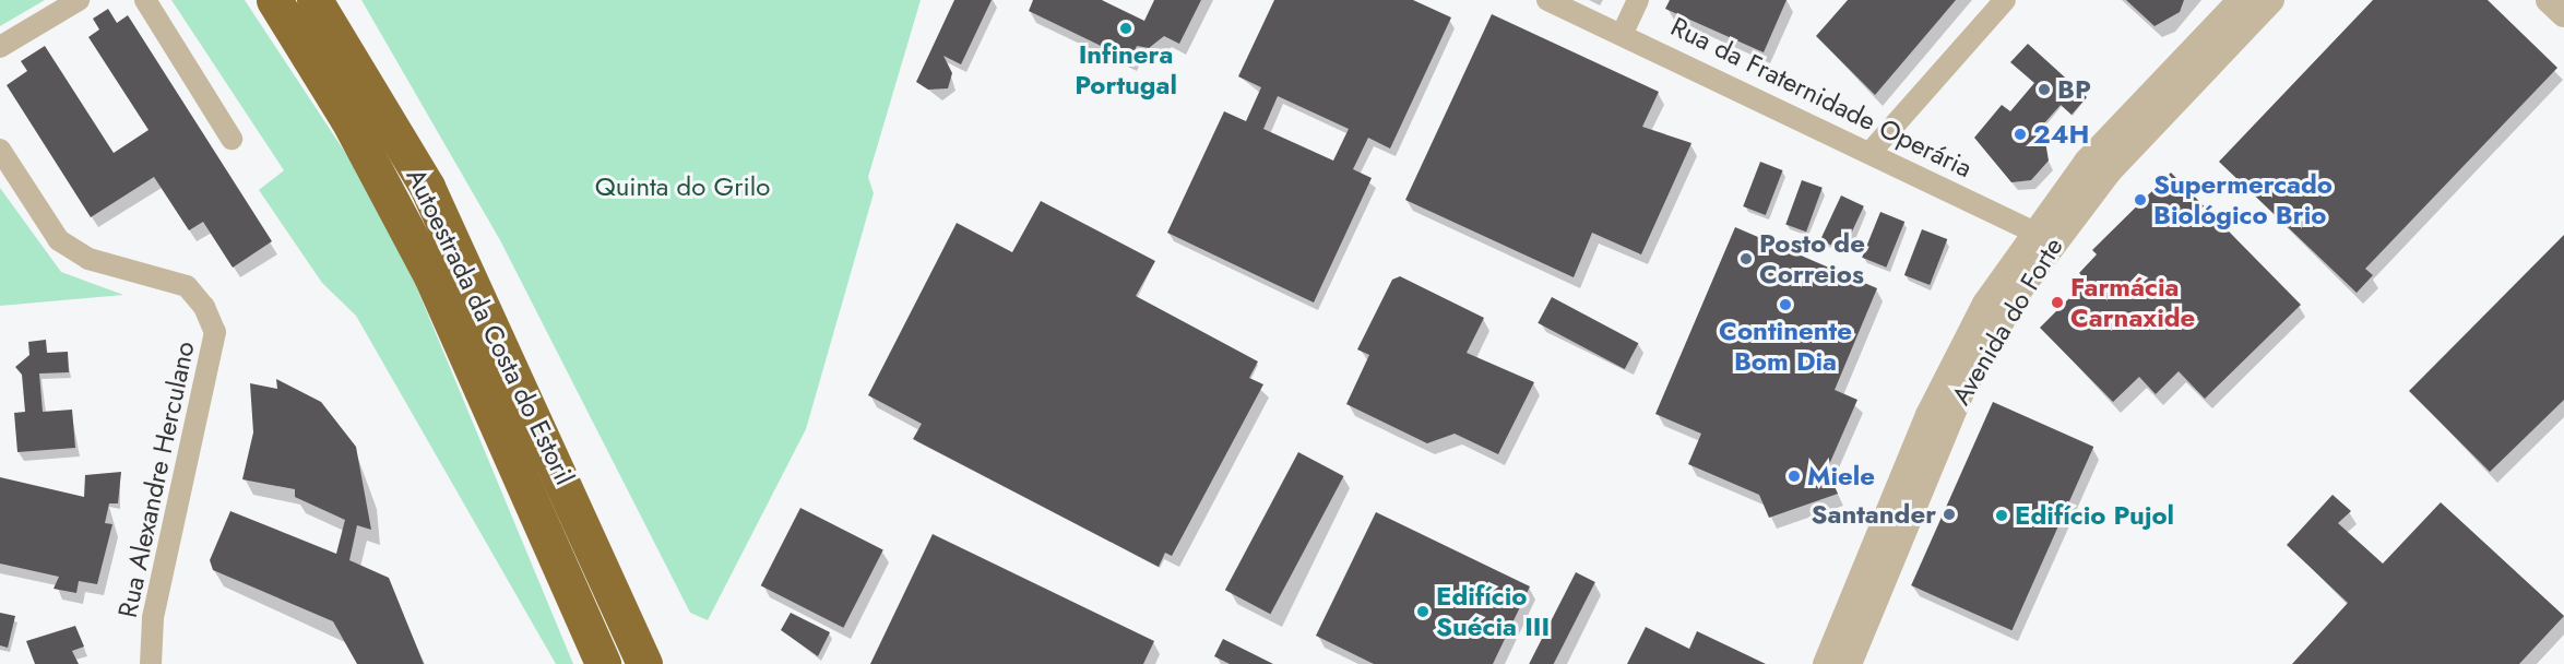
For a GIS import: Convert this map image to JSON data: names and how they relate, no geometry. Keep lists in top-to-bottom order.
{
  "streets": {
    "highway": ["Autoestrada da Costa do Estoril"],
    "street": ["Rua da Fraternidade Operária", "Avenida do Forte", "Rua Alexandre Herculano"]
  },
  "crossings": [
    ["Rua da Fraternidade Operária", "Avenida do Forte"]
  ],
  "parks": ["Quinta do Grilo"],
  "places": [
    "Infinera Portugal",
    "BP",
    "24H",
    "Supermercado Biológico Brio",
    "Posto de Correios",
    "Farmácia Carnaxide",
    "Continente Bom Dia",
    "Miele",
    "Santander",
    "Edifício Pujol",
    "Edifício Suécia III"
  ]
}
